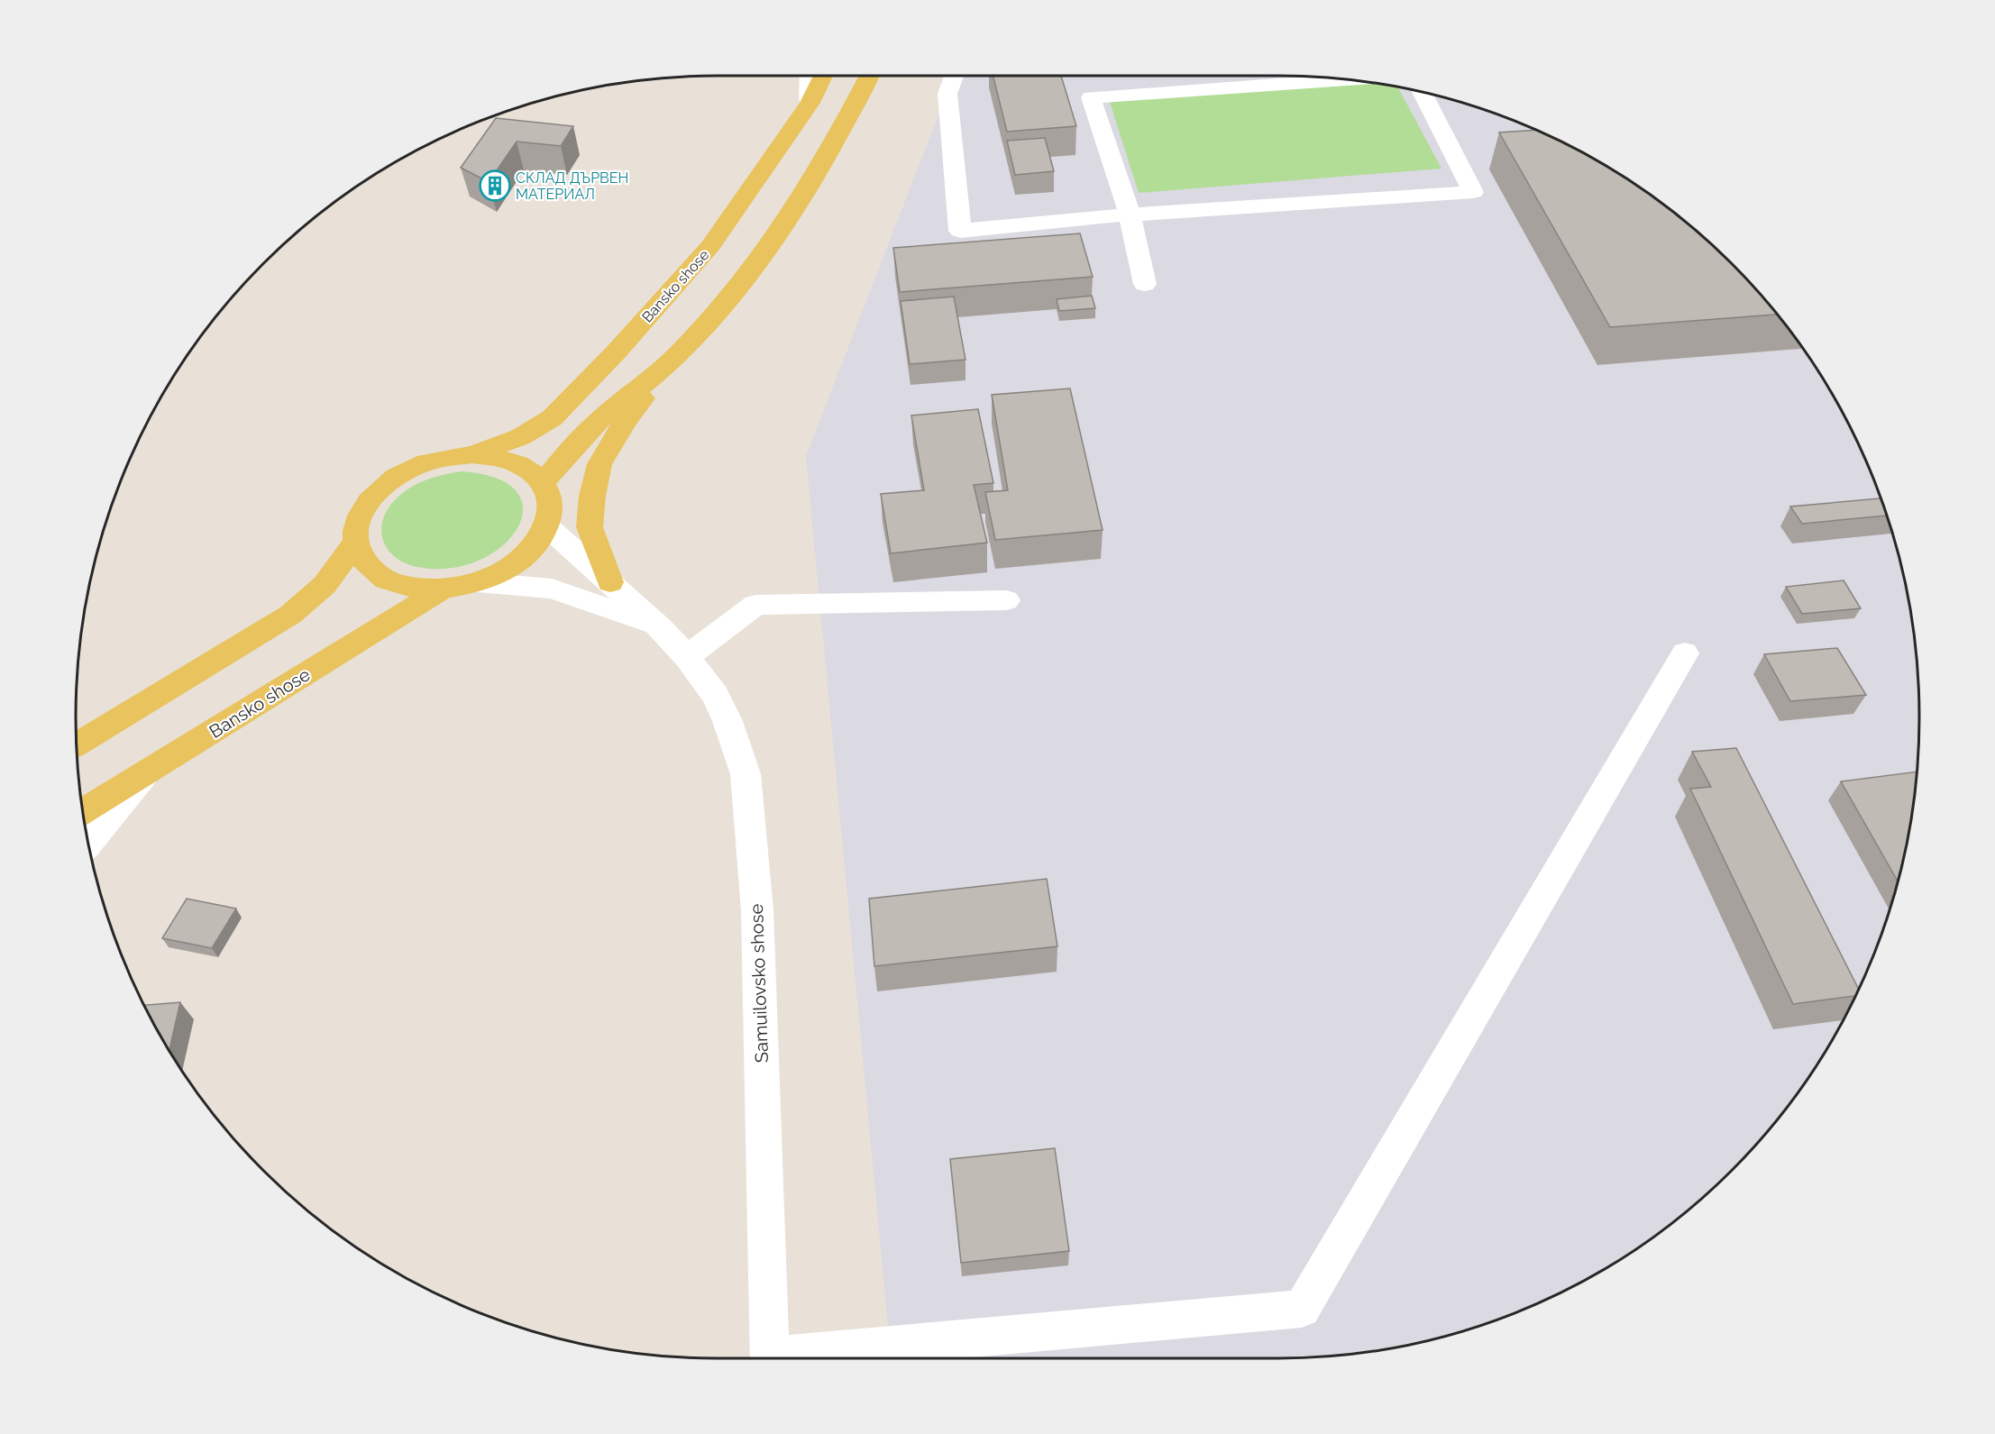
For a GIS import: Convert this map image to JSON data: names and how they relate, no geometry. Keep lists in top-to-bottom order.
{
  "streets": {
    "main road": ["Bansko shose"],
    "street": ["Samuilovsko shose"]
  },
  "crossings": [
    ["Bansko shose", "Samuilovsko shose"]
  ],
  "places": {
    "building": ["СКЛАД ДЪРВЕН МАТЕРИАЛ"]
  }
}
